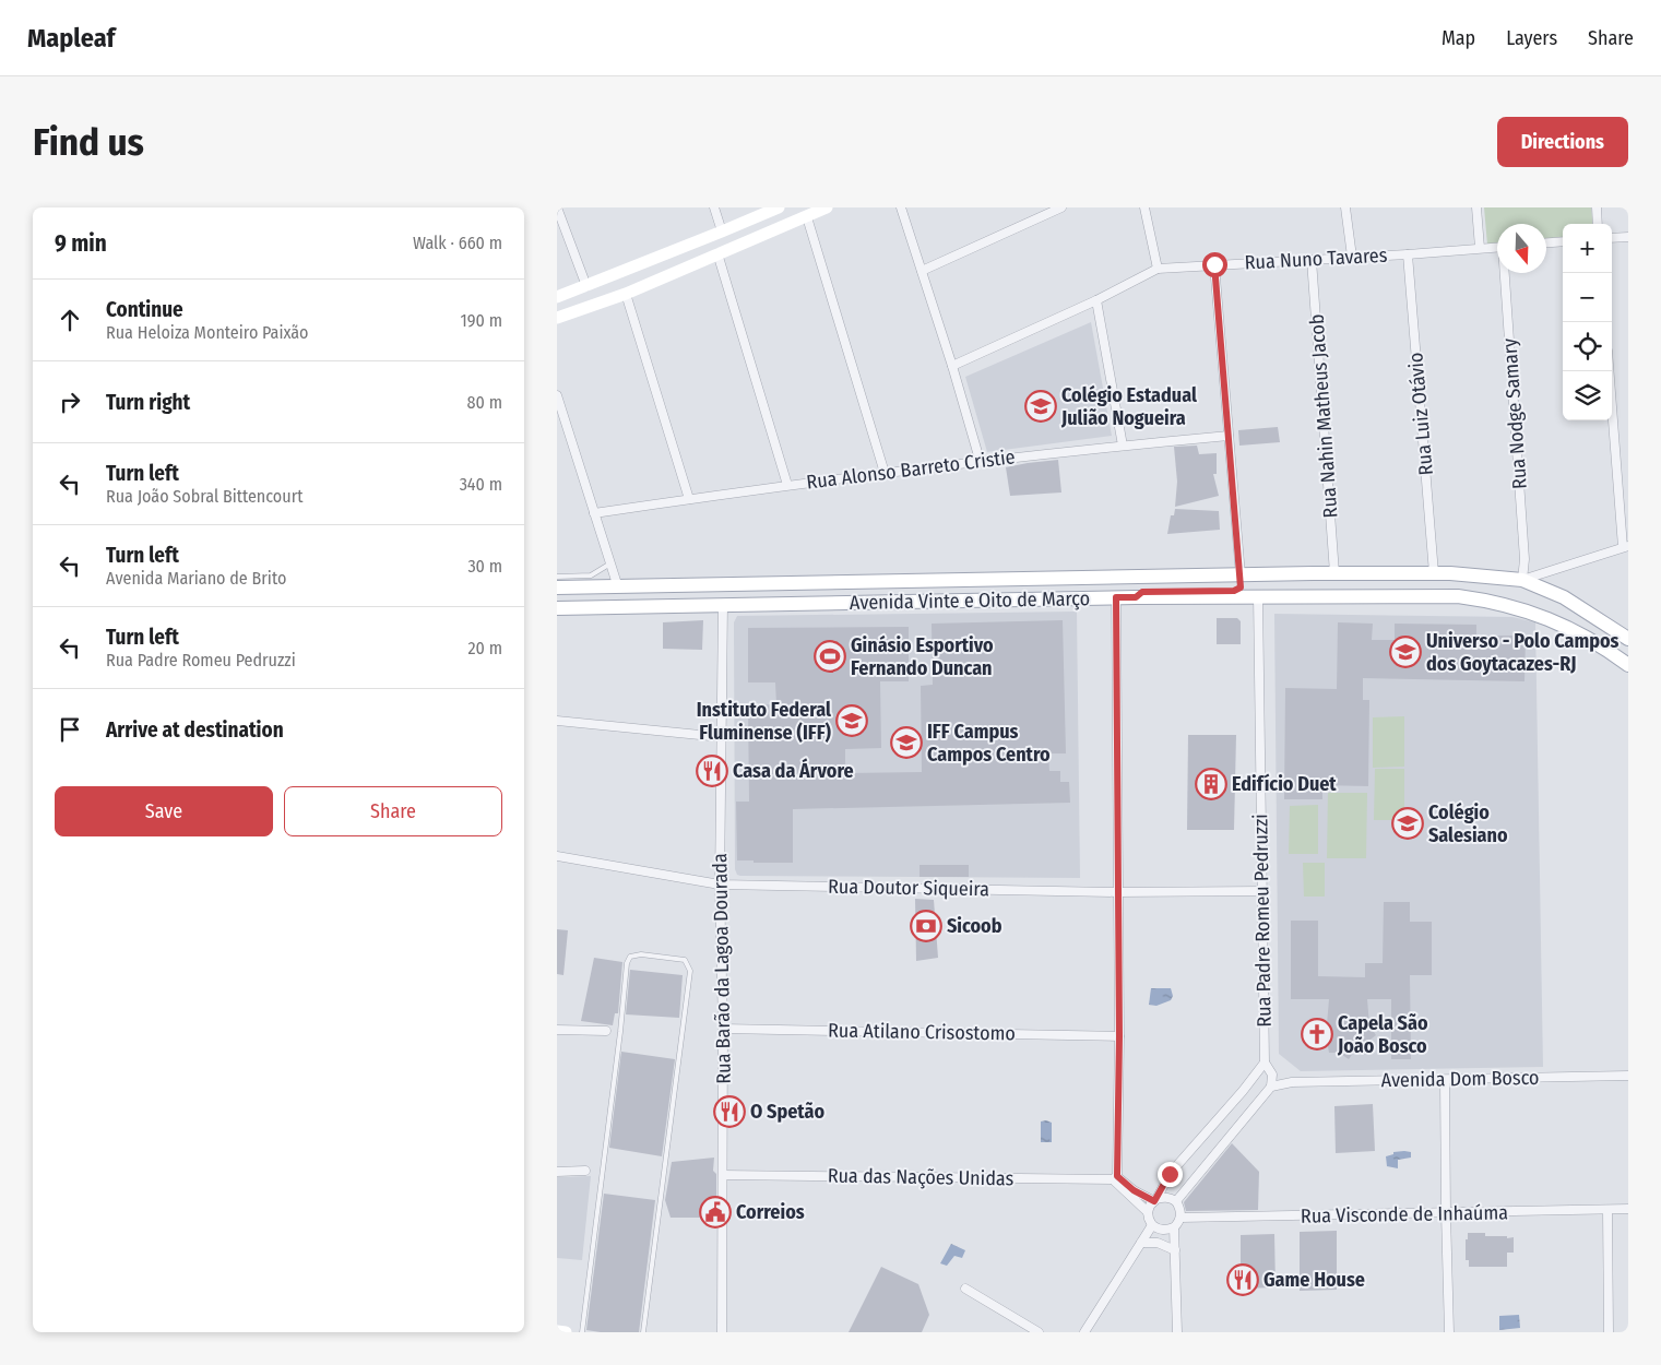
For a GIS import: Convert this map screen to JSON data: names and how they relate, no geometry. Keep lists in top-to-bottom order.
{
  "streets": {
    "main road": ["Avenida Vinte e Oito de Março"],
    "street": [
      "Rua Nuno Tavares",
      "Rua Luiz Otávio",
      "Rua Nodge Samary",
      "Rua Nahin Matheus Jacob",
      "Rua Alonso Barreto Cristie",
      "Rua Doutor Siqueira",
      "Rua Padre Romeu Pedruzzi",
      "Rua Barão da Lagoa Dourada",
      "Rua Atilano Crisostomo",
      "Avenida Dom Bosco",
      "Rua das Nações Unidas",
      "Rua Visconde de Inhaúma"
    ]
  },
  "crossings": [
    ["Rua Nuno Tavares", "Rua Luiz Otávio"],
    ["Rua Nuno Tavares", "Rua Nahin Matheus Jacob"],
    ["Rua Luiz Otávio", "Avenida Vinte e Oito de Março"],
    ["Rua Nodge Samary", "Avenida Vinte e Oito de Março"],
    ["Rua Nahin Matheus Jacob", "Avenida Vinte e Oito de Março"],
    ["Avenida Vinte e Oito de Março", "Rua Padre Romeu Pedruzzi"],
    ["Avenida Vinte e Oito de Março", "Rua Barão da Lagoa Dourada"],
    ["Rua Doutor Siqueira", "Rua Padre Romeu Pedruzzi"],
    ["Rua Doutor Siqueira", "Rua Barão da Lagoa Dourada"],
    ["Rua Barão da Lagoa Dourada", "Rua Atilano Crisostomo"],
    ["Rua Barão da Lagoa Dourada", "Rua das Nações Unidas"]
  ],
  "places": {
    "school or university": [
      "Colégio Estadual Julião Nogueira",
      "Universo - Polo Campos dos Goytacazes-RJ",
      "Instituto Federal Fluminense (IFF)",
      "IFF Campus Campos Centro",
      "Colégio Salesiano"
    ],
    "sports": ["Ginásio Esportivo Fernando Duncan"],
    "restaurant": ["Casa da Árvore", "O Spetão", "Game House"],
    "building": ["Edifício Duet"],
    "bank": ["Sicoob"],
    "church": ["Capela São João Bosco"],
    "public building": ["Correios"]
  },
  "north": "bottom",
  "page": {
    "header": "Mapleaf",
    "nav": ["Map", "Layers", "Share"],
    "buttons": [
      "Directions",
      ["Save", "Share"]
    ],
    "title": "Find us",
    "heading": ["9 min", "Walk · 660 m"],
    "map_buttons": ["+", "−"],
    "list": [
      ["Continue", "Rua Heloiza Monteiro Paixão", "190 m"],
      ["Turn right", "80 m"],
      ["Turn left", "Rua João Sobral Bittencourt", "340 m"],
      ["Turn left", "Avenida Mariano de Brito", "30 m"],
      ["Turn left", "Rua Padre Romeu Pedruzzi", "20 m"],
      "Arrive at destination"
    ]
  }
}
